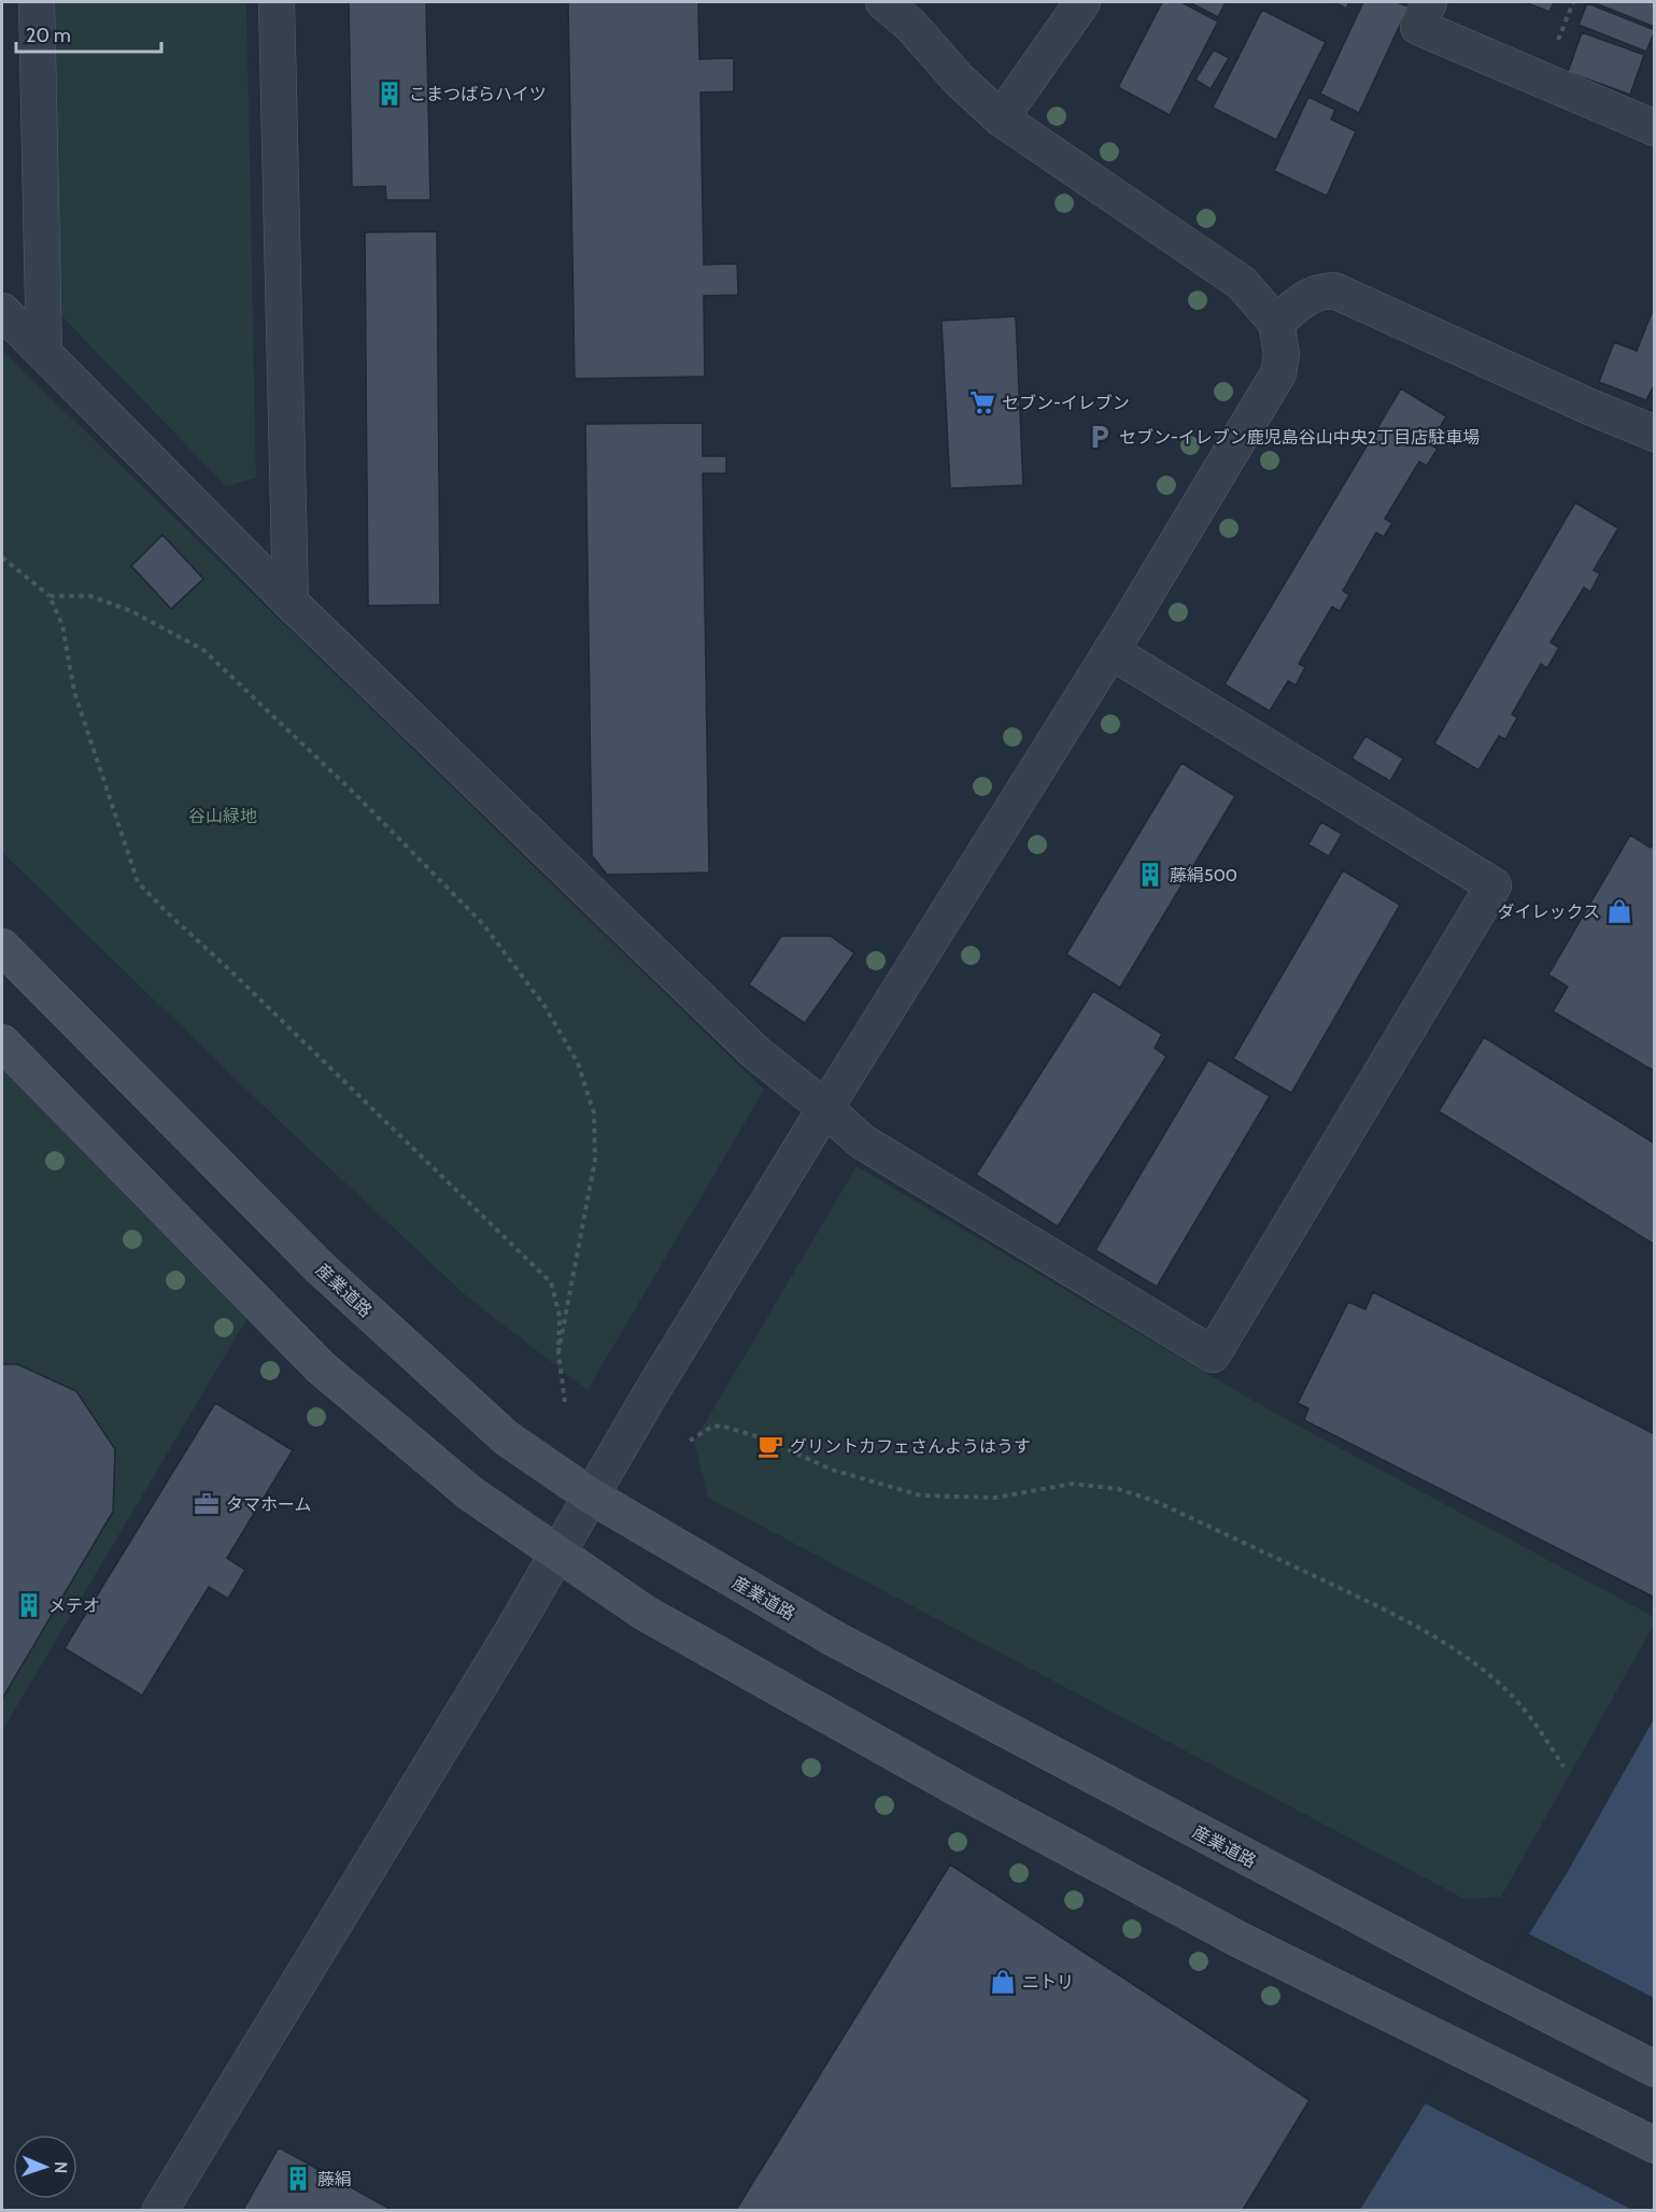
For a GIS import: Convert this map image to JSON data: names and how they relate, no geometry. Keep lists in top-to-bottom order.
{
  "streets": {
    "main road": ["産業道路"]
  },
  "parks": ["谷山緑地"],
  "places": {
    "building": [
      "こまつばらハイツ",
      "藤絹500",
      "メテオ",
      "藤絹"
    ],
    "supermarket": ["セブン-イレブン"],
    "parking": ["セブン-イレブン鹿児島谷山中央2丁目店駐車場"],
    "shop": ["ダイレックス", "ニトリ"],
    "cafe": ["グリントカフェさんようはうす"],
    "office": ["タマホーム"]
  },
  "scale_bar": "20 m",
  "north": "right"
}
